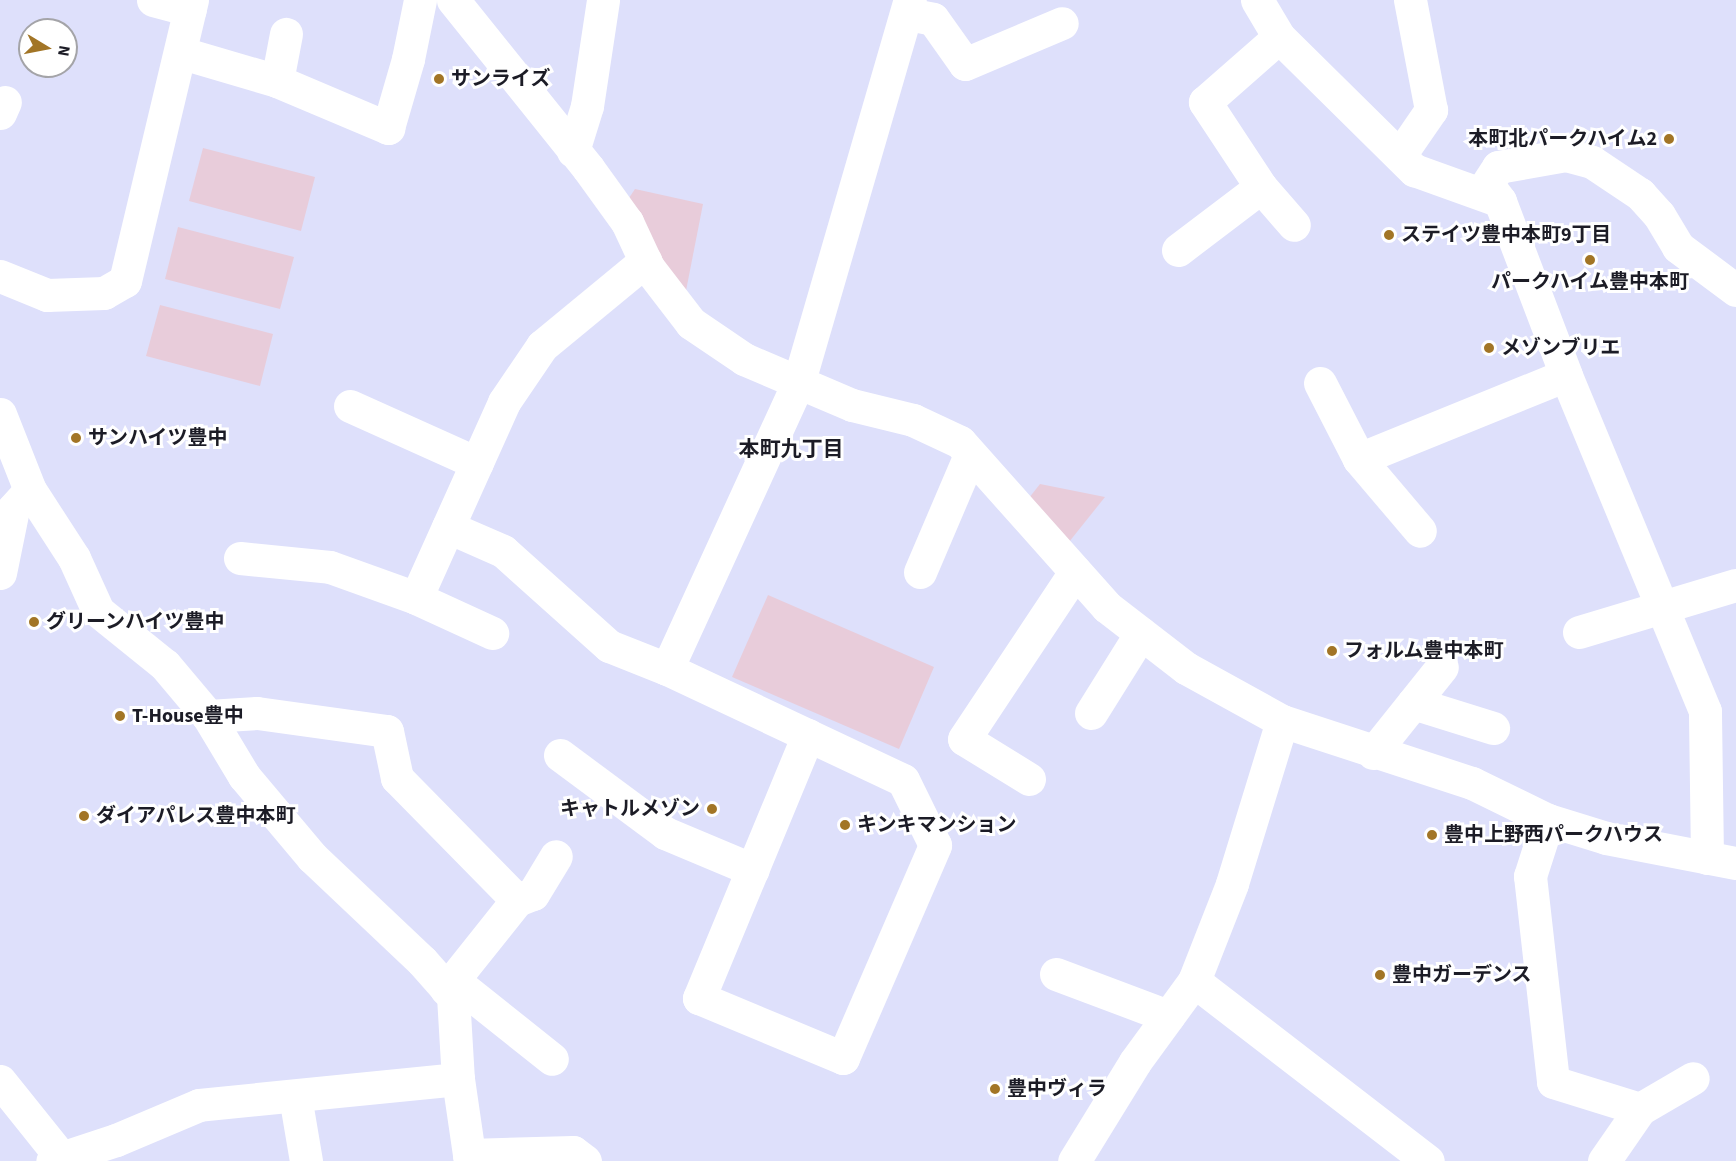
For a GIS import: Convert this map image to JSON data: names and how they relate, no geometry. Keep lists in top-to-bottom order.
{
  "districts": ["本町九丁目"],
  "places": [
    "サンライズ",
    "本町北パークハイム2",
    "ステイツ豊中本町9丁目",
    "パークハイム豊中本町",
    "メゾンブリエ",
    "サンハイツ豊中",
    "グリーンハイツ豊中",
    "フォルム豊中本町",
    "T-House豊中",
    "キャトルメゾン",
    "ダイアパレス豊中本町",
    "キンキマンション",
    "豊中上野西パークハウス",
    "豊中ガーデンス",
    "豊中ヴィラ"
  ],
  "north": "right"
}
